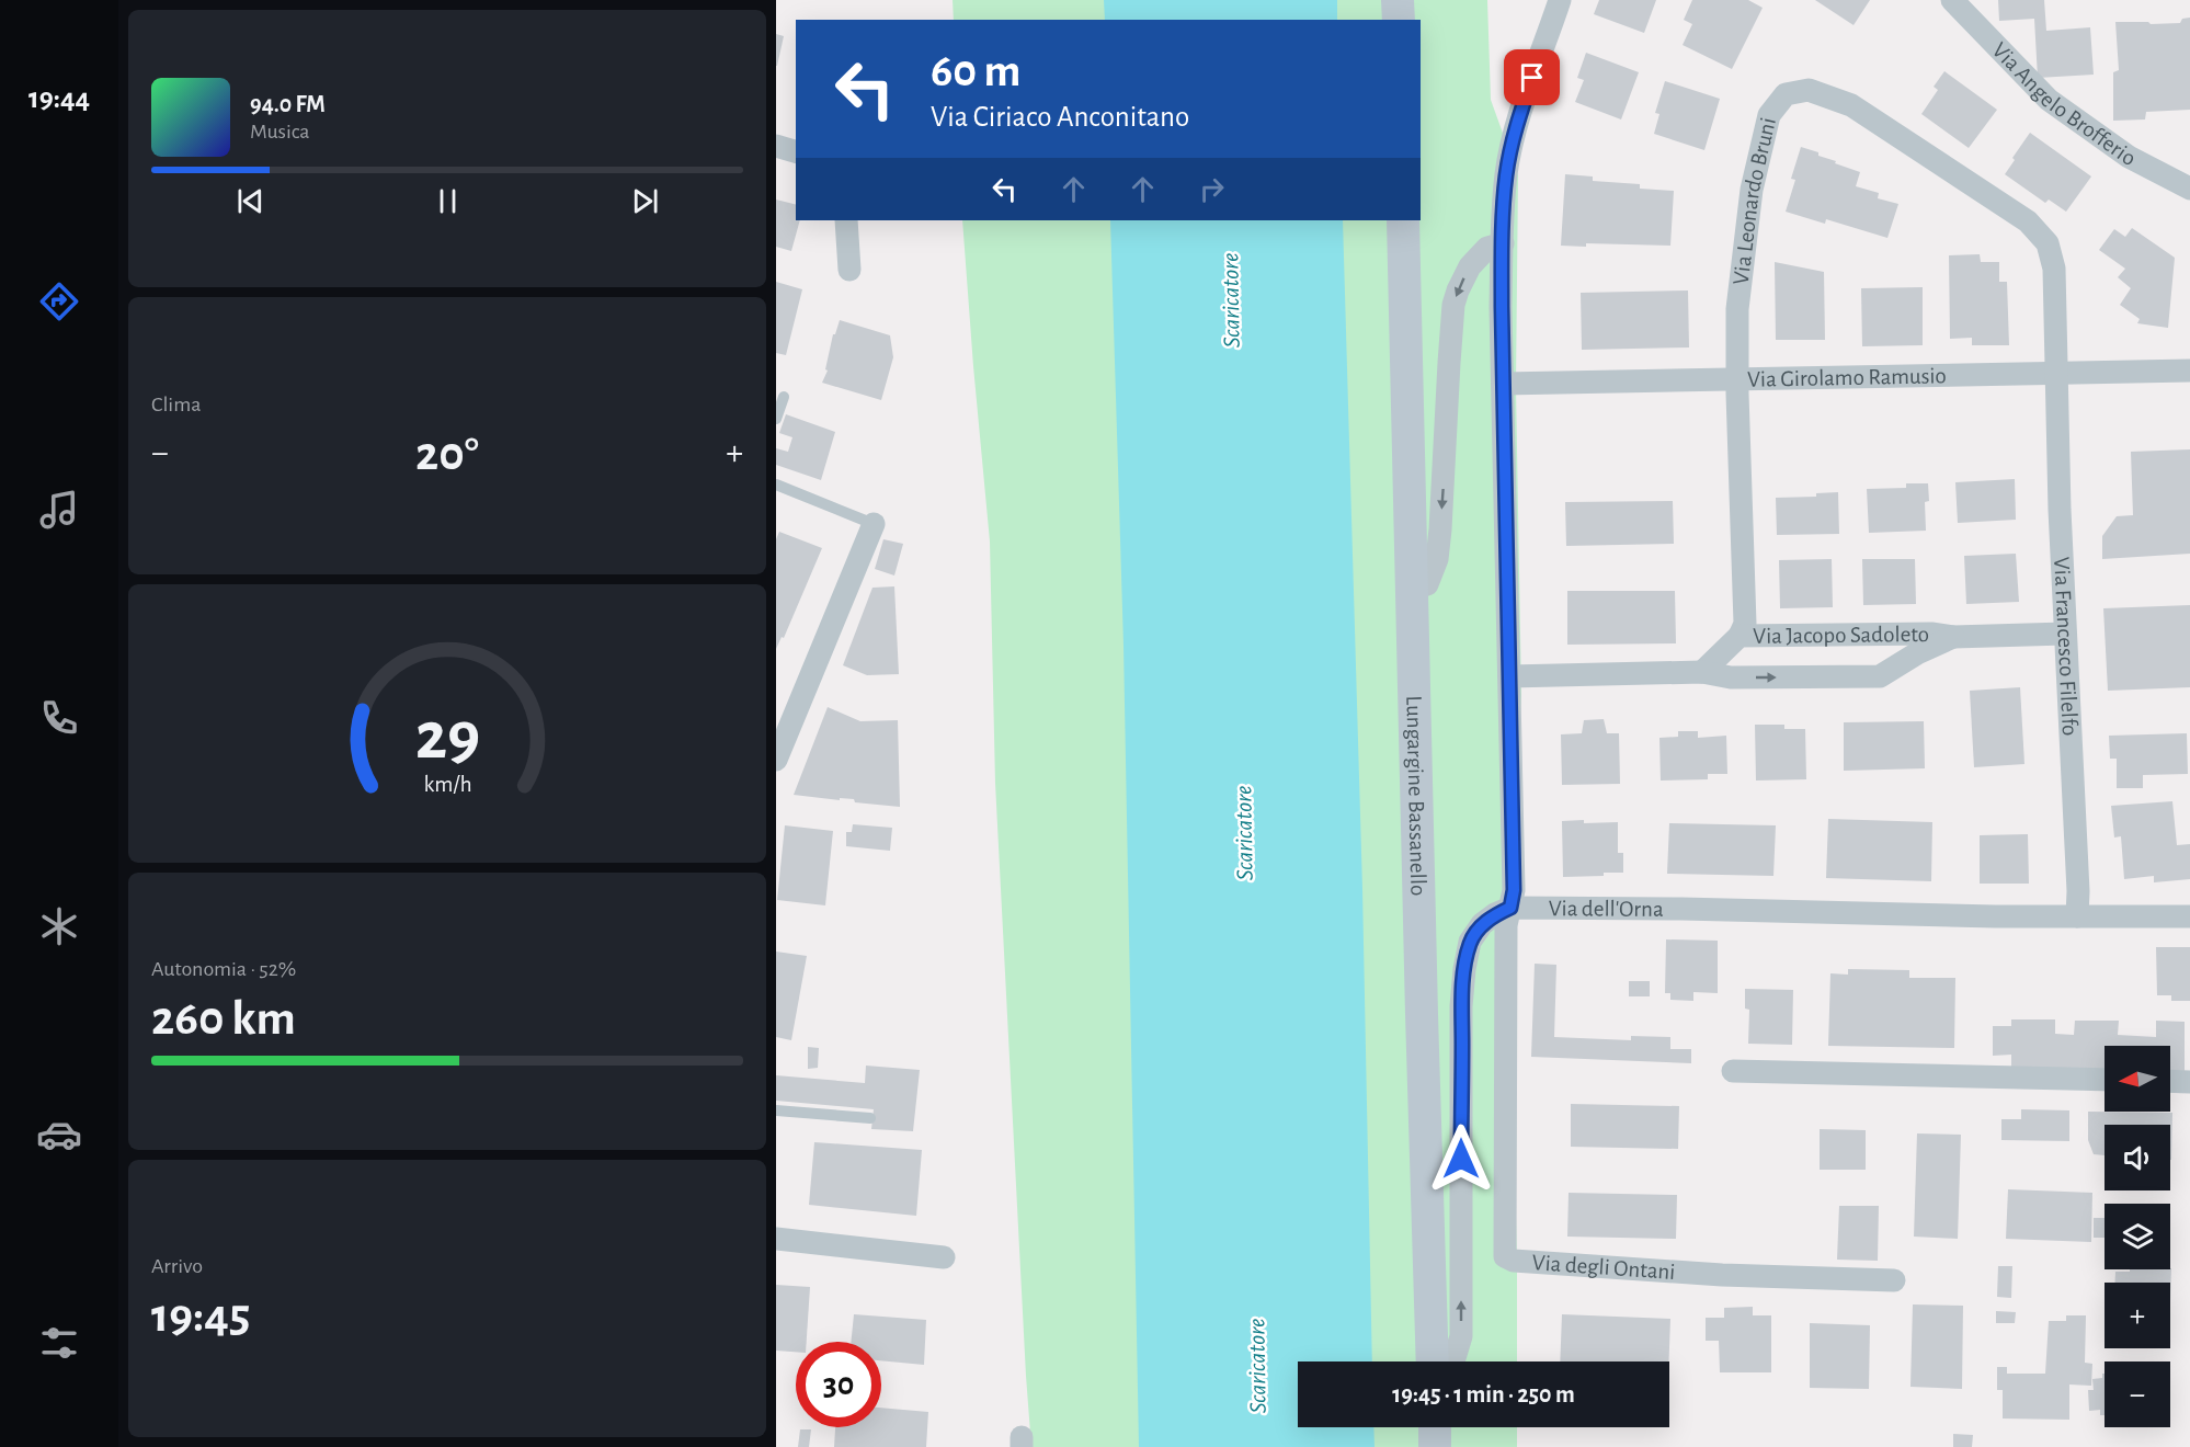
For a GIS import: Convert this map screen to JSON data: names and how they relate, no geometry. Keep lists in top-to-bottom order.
{
  "streets": {
    "street": [
      "Via Angelo Brofferio",
      "Via Leonardo Bruni",
      "Via Girolamo Ramusio",
      "Via Jacopo Sadoleto",
      "Via Francesco Filelfo",
      "Lungargine Bassanello",
      "Via dell'Orna",
      "Via degli Ontani"
    ]
  },
  "crossings": [
    ["Via Leonardo Bruni", "Via Girolamo Ramusio"],
    ["Via Leonardo Bruni", "Via Jacopo Sadoleto"],
    ["Via Leonardo Bruni", "Via Francesco Filelfo"],
    ["Via Girolamo Ramusio", "Via Francesco Filelfo"],
    ["Via Jacopo Sadoleto", "Via Francesco Filelfo"],
    ["Via Francesco Filelfo", "Via dell'Orna"],
    ["Via dell'Orna", "Via degli Ontani"]
  ],
  "water": ["Scaricatore"],
  "north": "left",
  "page": {
    "tabs": "19:44",
    "turn": ["60 m", "Via Ciriaco Anconitano"],
    "song": ["94.0 FM", "Musica"],
    "tile": [
      "Clima",
      ["Autonomia · 52%", "260 km"],
      ["Arrivo", "19:45"]
    ],
    "heat": ["−", "20°", "+"],
    "map_buttons": ["+", "−"],
    "limit": "30",
    "trip": "19:45 · 1 min · 250 m",
    "gauge": ["29", "km/h"]
  }
}
